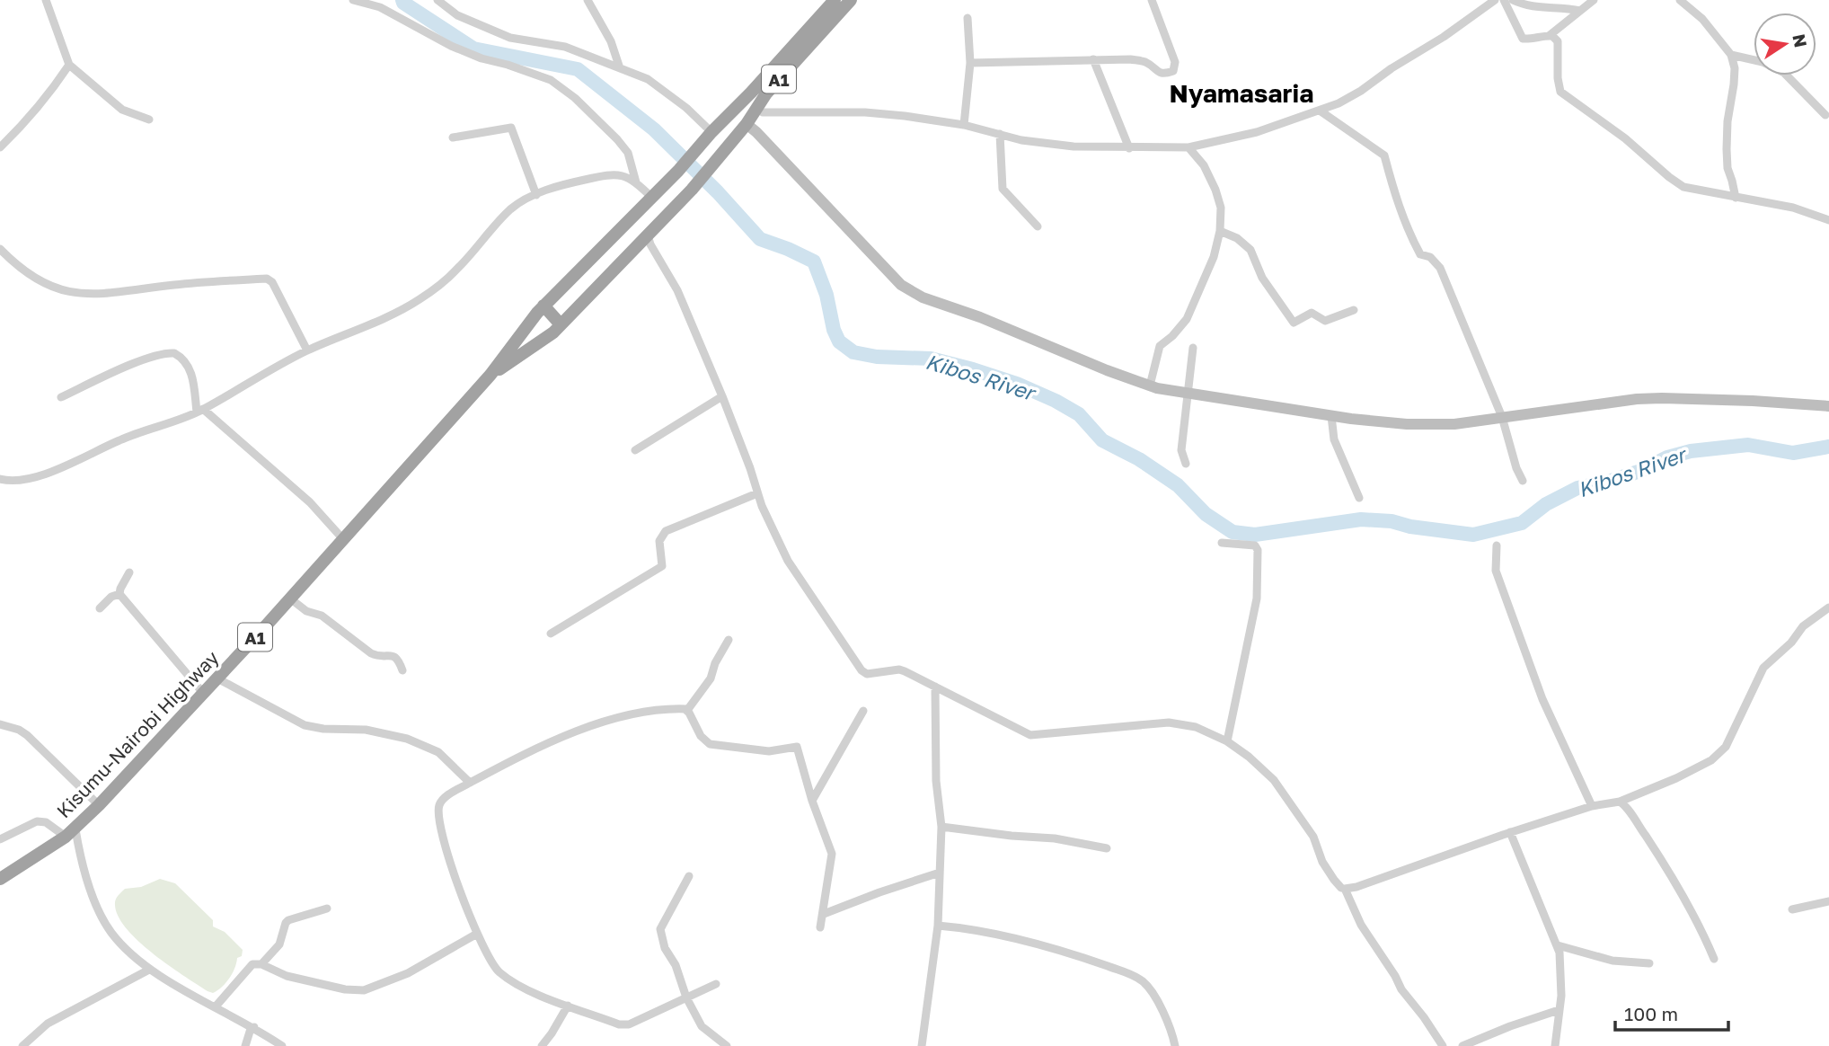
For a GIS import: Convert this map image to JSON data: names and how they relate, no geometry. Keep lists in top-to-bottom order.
{
  "streets": {
    "highway": ["A1", "Kisumu-Nairobi Highway"]
  },
  "crossings": [
    ["A1", "Kisumu-Nairobi Highway"]
  ],
  "districts": ["Nyamasaria"],
  "water": ["Kibos River"],
  "scale_bar": "100 m",
  "north": "right"
}
